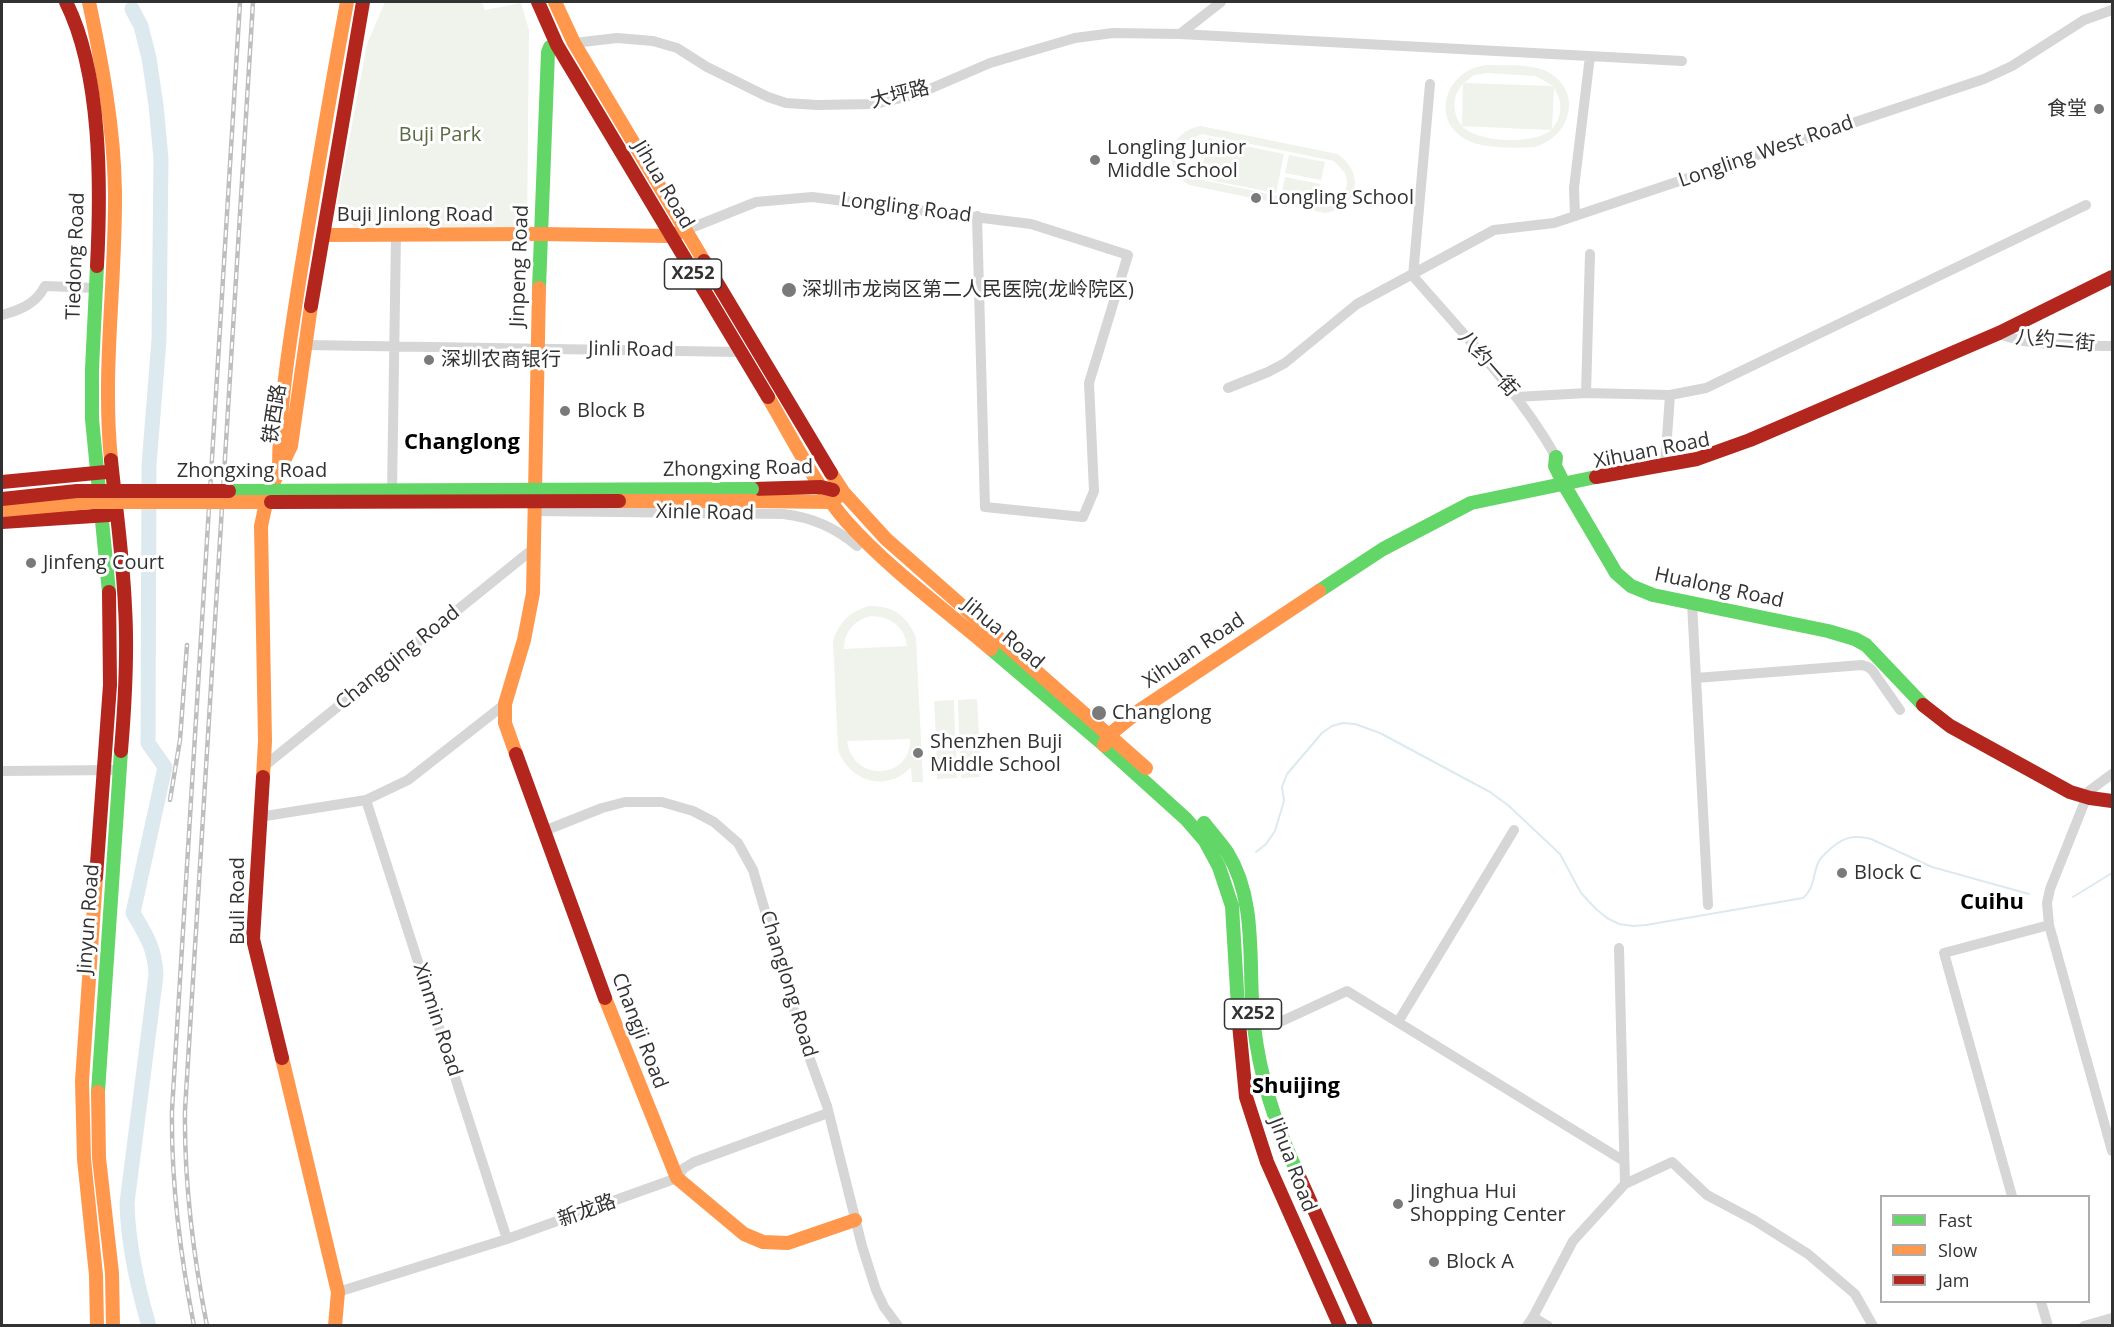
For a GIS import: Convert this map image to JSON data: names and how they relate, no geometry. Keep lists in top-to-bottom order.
{
  "streets": {
    "main road": [
      "Jihua Road",
      "Buji Jinlong Road",
      "Tiedong Road",
      "Jinpeng Road",
      "X252",
      "铁西路",
      "Xihuan Road",
      "Zhongxing Road",
      "Hualong Road",
      "Buli Road",
      "Jinyun Road",
      "Changji Road"
    ],
    "street": [
      "大坪路",
      "Longling West Road",
      "Longling Road",
      "八约二街",
      "Jinli Road",
      "八约一街",
      "Xinle Road",
      "Changqing Road",
      "Changlong Road",
      "Xinmin Road",
      "新龙路"
    ]
  },
  "crossings": [
    ["大坪路", "Jihua Road"],
    ["Longling West Road", "八约一街"],
    ["Jihua Road", "Longling Road"],
    ["Jihua Road", "Buji Jinlong Road"],
    ["Jihua Road", "Jinpeng Road"],
    ["Jihua Road", "Jinli Road"],
    ["Jihua Road", "Xihuan Road"],
    ["Jihua Road", "Zhongxing Road"],
    ["Jihua Road", "Xinle Road"],
    ["Longling Road", "Buji Jinlong Road"],
    ["Buji Jinlong Road", "Jinpeng Road"],
    ["Buji Jinlong Road", "铁西路"],
    ["Tiedong Road", "Jinyun Road"],
    ["Jinpeng Road", "Jinli Road"],
    ["Jinpeng Road", "Xinle Road"],
    ["Jinpeng Road", "Changqing Road"],
    ["Jinpeng Road", "Changji Road"],
    ["八约二街", "Xihuan Road"],
    ["Jinli Road", "铁西路"],
    ["八约一街", "Hualong Road"],
    ["铁西路", "Buli Road"],
    ["Xihuan Road", "Hualong Road"],
    ["Changqing Road", "Buli Road"],
    ["Buli Road", "新龙路"],
    ["Changlong Road", "Changji Road"],
    ["Changlong Road", "新龙路"],
    ["Xinmin Road", "新龙路"],
    ["Changji Road", "新龙路"]
  ],
  "districts": ["Changlong", "Cuihu", "Shuijing"],
  "parks": ["Buji Park"],
  "places": [
    "食堂",
    "Longling Junior Middle School",
    "Longling School",
    "深圳市龙岗区第二人民医院(龙岭院区)",
    "深圳农商银行",
    "Block B",
    "Jinfeng Court",
    "Changlong",
    "Shenzhen Buji Middle School",
    "Block C",
    "Jinghua Hui Shopping Center",
    "Block A"
  ],
  "legend": ["Fast", "Slow", "Jam"]
}
